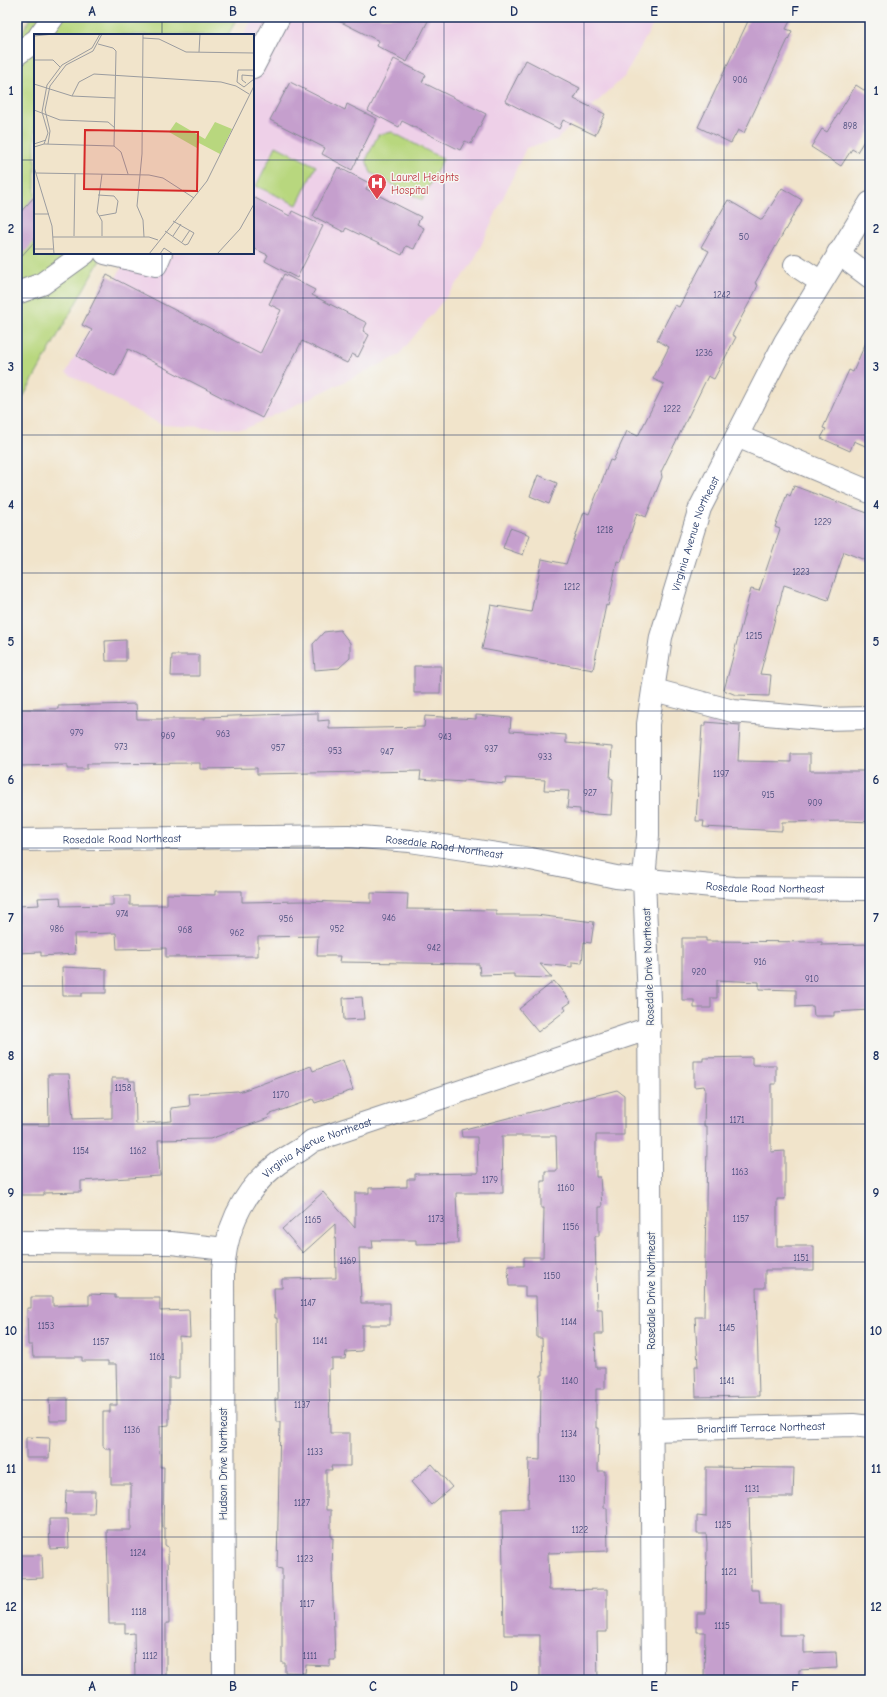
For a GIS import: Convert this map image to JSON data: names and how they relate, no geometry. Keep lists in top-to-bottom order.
{
  "streets": {
    "street": [
      "Virginia Avenue Northeast",
      "Rosedale Road Northeast",
      "Rosedale Drive Northeast",
      "Briarcliff Terrace Northeast",
      "Hudson Drive Northeast"
    ]
  },
  "crossings": [
    ["Virginia Avenue Northeast", "Rosedale Road Northeast"],
    ["Virginia Avenue Northeast", "Rosedale Drive Northeast"],
    ["Virginia Avenue Northeast", "Hudson Drive Northeast"],
    ["Rosedale Drive Northeast", "Briarcliff Terrace Northeast"]
  ],
  "places": {
    "hospital": ["Laurel Heights Hospital"]
  },
  "house_numbers": [
    "906",
    "898",
    "50",
    "1242",
    "1236",
    "1222",
    "1229",
    "1218",
    "1223",
    "1212",
    "1215",
    "979",
    "963",
    "969",
    "943",
    "973",
    "957",
    "937",
    "953",
    "947",
    "933",
    "1197",
    "927",
    "915",
    "909",
    "974",
    "946",
    "956",
    "986",
    "952",
    "968",
    "962",
    "942",
    "916",
    "920",
    "910",
    "1158",
    "1170",
    "1171",
    "1154",
    "1162",
    "1163",
    "1179",
    "1160",
    "1173",
    "1157",
    "1165",
    "1156",
    "1151",
    "1169",
    "1150",
    "1147",
    "1144",
    "1153",
    "1145",
    "1141",
    "1157",
    "1161",
    "1140",
    "1141",
    "1137",
    "1136",
    "1134",
    "1133",
    "1130",
    "1131",
    "1127",
    "1125",
    "1122",
    "1124",
    "1123",
    "1121",
    "1117",
    "1118",
    "1115",
    "1112",
    "1111"
  ],
  "grid": {
    "columns": [
      "A",
      "B",
      "C",
      "D",
      "E",
      "F"
    ],
    "rows": [
      "1",
      "2",
      "3",
      "4",
      "5",
      "6",
      "7",
      "8",
      "9",
      "10",
      "11",
      "12"
    ]
  }
}
